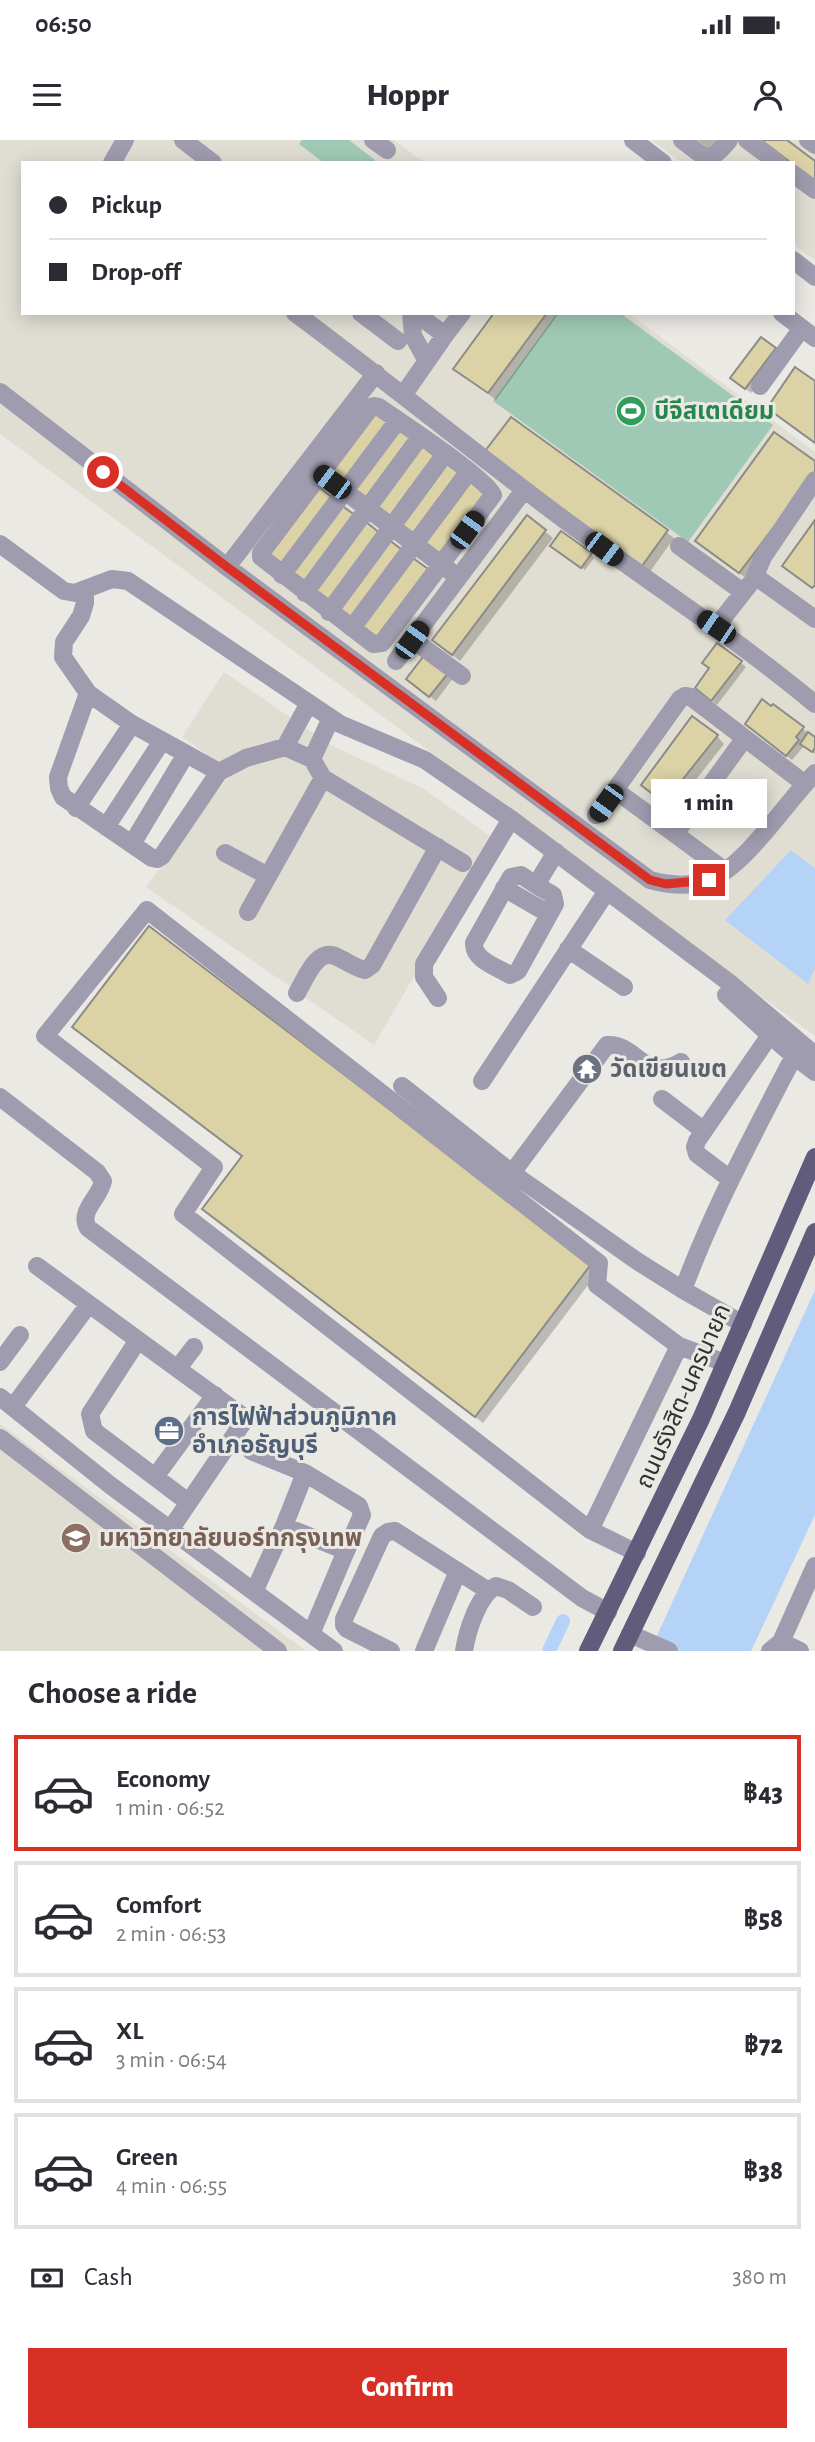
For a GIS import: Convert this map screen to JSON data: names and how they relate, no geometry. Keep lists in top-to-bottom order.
{
  "streets": {
    "main road": ["ถนนรังสิต-นครนายก"]
  },
  "places": {
    "sports": ["บีจีสเตเดียม"],
    "temple": ["วัดเขียนเขต"],
    "office": ["การไฟฟ้าส่วนภูมิภาค อำเภอธัญบุรี"],
    "school or university": ["มหาวิทยาลัยนอร์ทกรุงเทพ"]
  },
  "page": {
    "status": "06:50",
    "header": "Hoppr",
    "banner": ["Pickup", "Drop-off"],
    "bubble": "1 min",
    "heading": "Choose a ride",
    "list": [
      {
        "name": "Economy",
        "note": "1 min · 06:52",
        "value": "฿43"
      },
      {
        "name": "Comfort",
        "note": "2 min · 06:53",
        "value": "฿58"
      },
      {
        "name": "XL",
        "note": "3 min · 06:54",
        "value": "฿72"
      },
      {
        "name": "Green",
        "note": "4 min · 06:55",
        "value": "฿38"
      }
    ],
    "pay": ["Cash", "380 m"],
    "buttons": "Confirm"
  }
}
